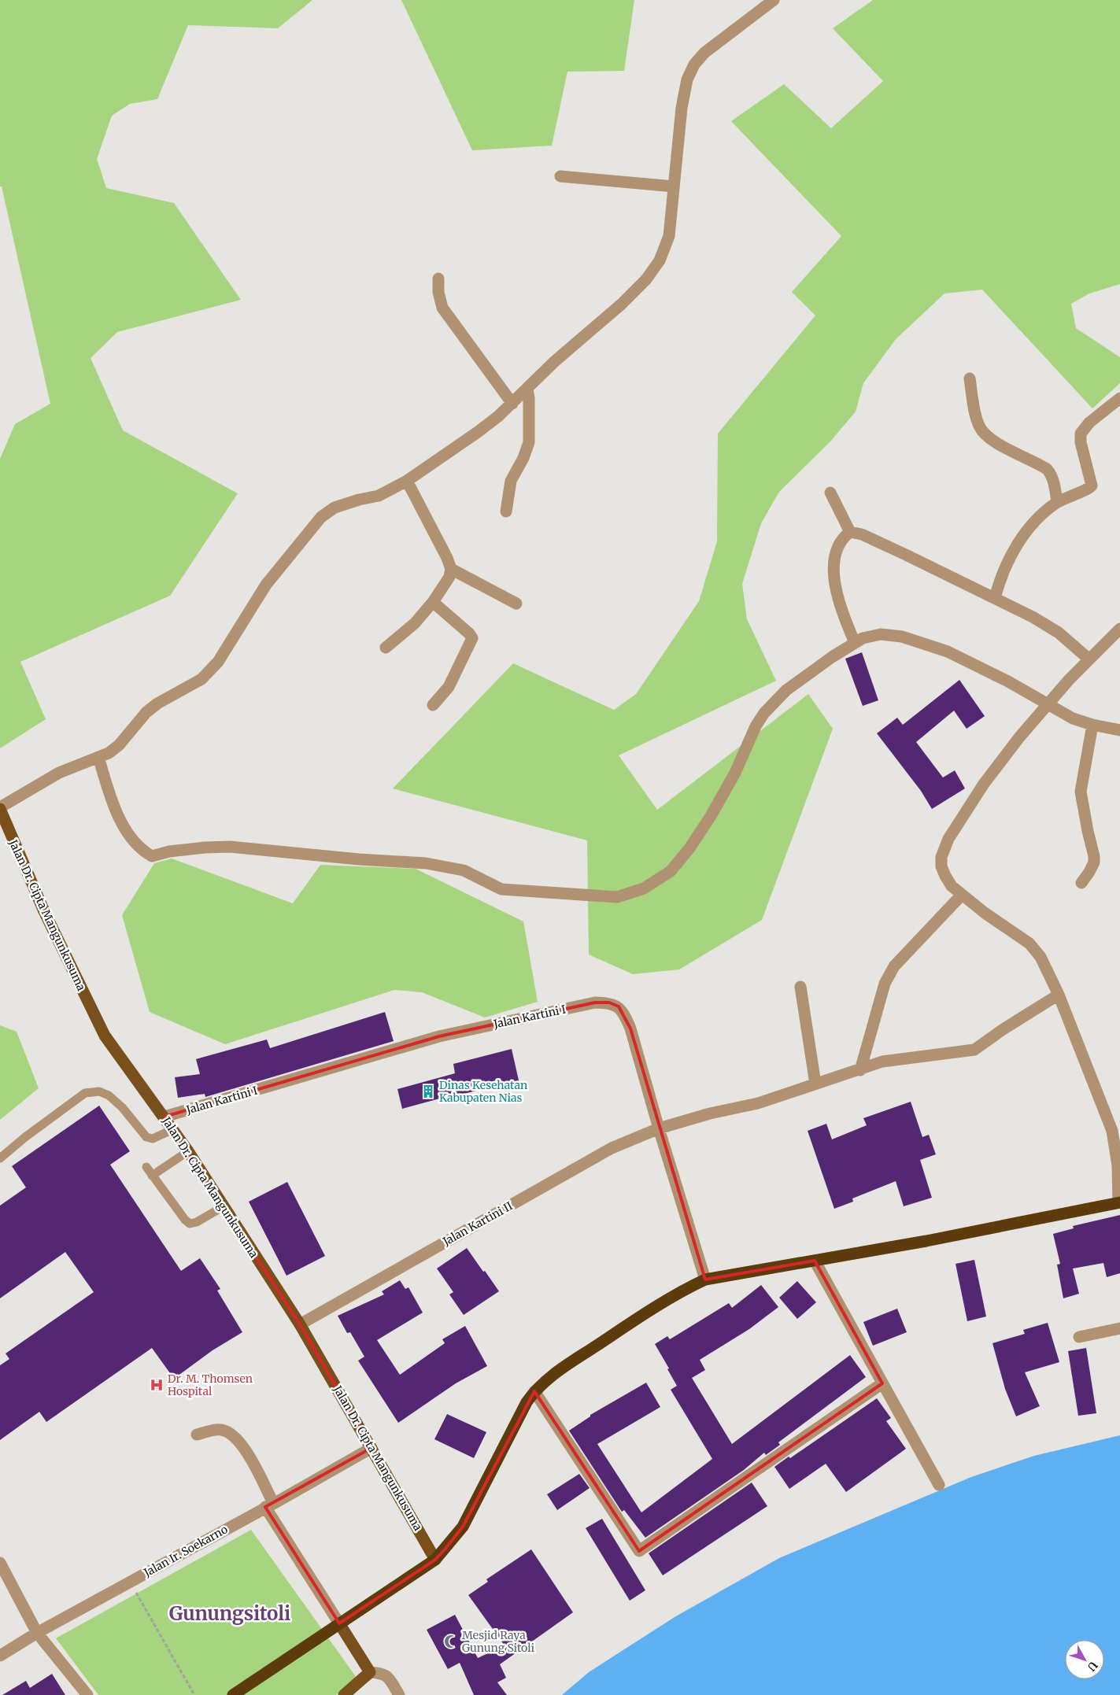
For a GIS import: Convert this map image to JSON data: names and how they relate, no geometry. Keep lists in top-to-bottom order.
{
  "streets": {
    "main road": ["Jalan Dr. Cipta Mangunkusuma"],
    "street": ["Jalan Kartini I", "Jalan Kartini II", "Jalan Ir. Soekarno"]
  },
  "crossings": [
    ["Jalan Dr. Cipta Mangunkusuma", "Jalan Kartini I"],
    ["Jalan Dr. Cipta Mangunkusuma", "Jalan Kartini II"],
    ["Jalan Dr. Cipta Mangunkusuma", "Jalan Ir. Soekarno"],
    ["Jalan Kartini I", "Jalan Kartini II"]
  ],
  "districts": ["Gunungsitoli"],
  "places": {
    "building": ["Dinas Kesehatan Kabupaten Nias"],
    "hospital": ["Dr. M. Thomsen Hospital"],
    "mosque": ["Mesjid Raya Gunung Sitoli"]
  },
  "north": "bottom right"
}
